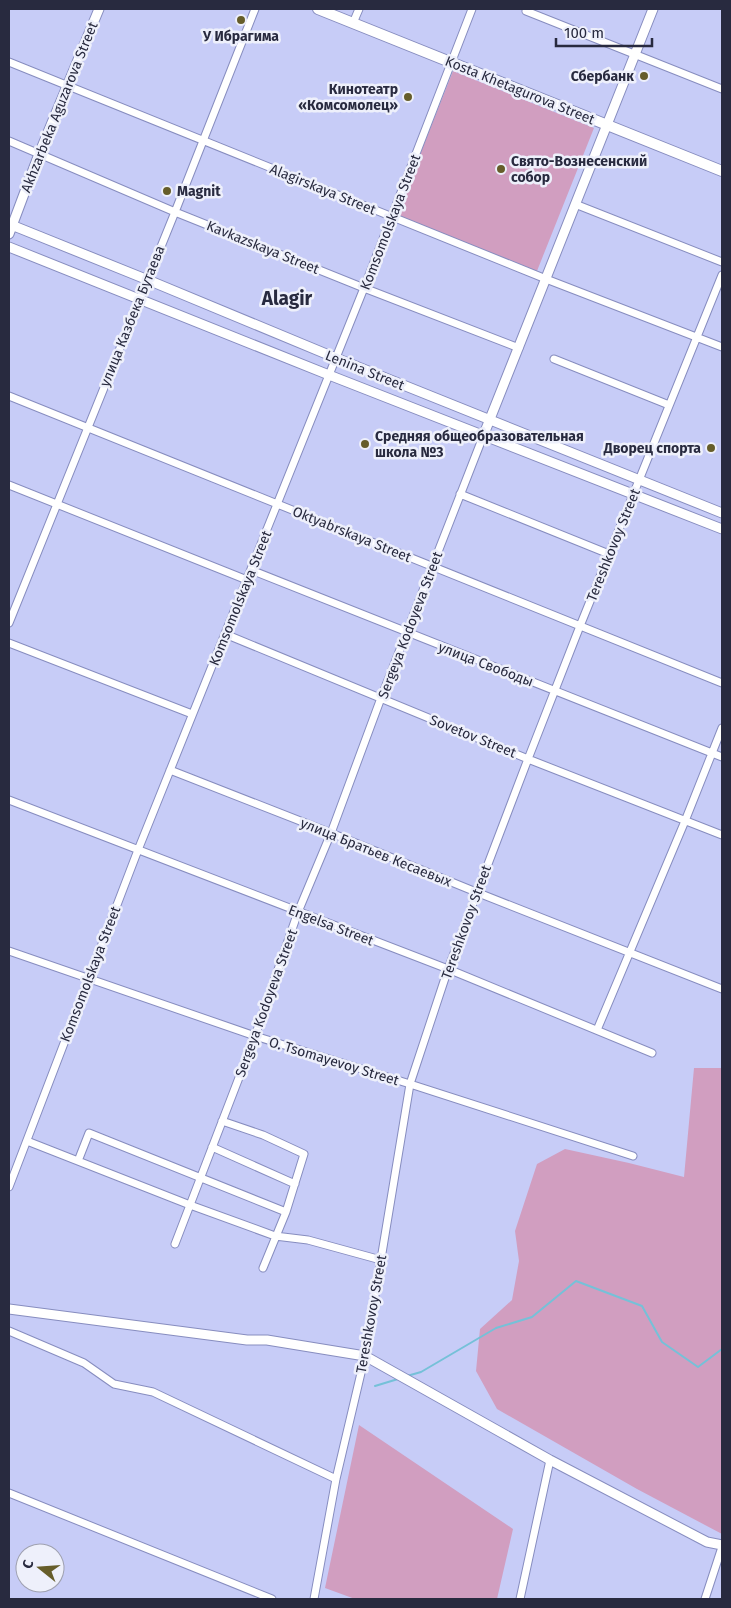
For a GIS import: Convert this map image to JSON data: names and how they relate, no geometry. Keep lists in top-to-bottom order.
{
  "streets": {
    "main road": ["Kosta Khetagurova Street"],
    "street": [
      "Akhzarbeka Aguzarova Street",
      "Alagirskaya Street",
      "Komsomolskaya Street",
      "Kavkazskaya Street",
      "улица Казбека Бутаева",
      "Lenina Street",
      "Oktyabrskaya Street",
      "Tereshkovoy Street",
      "Sergeya Kodoyeva Street",
      "улица Свободы",
      "Sovetov Street",
      "улица Братьев Кесаевых",
      "Engelsa Street",
      "O. Tsomayevoy Street"
    ]
  },
  "crossings": [
    ["Kosta Khetagurova Street", "Komsomolskaya Street"],
    ["Kosta Khetagurova Street", "Sergeya Kodoyeva Street"],
    ["Akhzarbeka Aguzarova Street", "Alagirskaya Street"],
    ["Akhzarbeka Aguzarova Street", "Kavkazskaya Street"],
    ["Akhzarbeka Aguzarova Street", "Lenina Street"],
    ["Alagirskaya Street", "Komsomolskaya Street"],
    ["Alagirskaya Street", "улица Казбека Бутаева"],
    ["Alagirskaya Street", "Tereshkovoy Street"],
    ["Alagirskaya Street", "Sergeya Kodoyeva Street"],
    ["Komsomolskaya Street", "Kavkazskaya Street"],
    ["Komsomolskaya Street", "Lenina Street"],
    ["Komsomolskaya Street", "Oktyabrskaya Street"],
    ["Komsomolskaya Street", "улица Свободы"],
    ["Komsomolskaya Street", "Sovetov Street"],
    ["Komsomolskaya Street", "улица Братьев Кесаевых"],
    ["Komsomolskaya Street", "Engelsa Street"],
    ["Komsomolskaya Street", "O. Tsomayevoy Street"],
    ["Kavkazskaya Street", "улица Казбека Бутаева"],
    ["Kavkazskaya Street", "Sergeya Kodoyeva Street"],
    ["улица Казбека Бутаева", "Lenina Street"],
    ["улица Казбека Бутаева", "Oktyabrskaya Street"],
    ["Lenina Street", "Tereshkovoy Street"],
    ["Lenina Street", "Sergeya Kodoyeva Street"],
    ["Oktyabrskaya Street", "Tereshkovoy Street"],
    ["Oktyabrskaya Street", "Sergeya Kodoyeva Street"],
    ["Tereshkovoy Street", "улица Свободы"],
    ["Tereshkovoy Street", "Sovetov Street"],
    ["Tereshkovoy Street", "улица Братьев Кесаевых"],
    ["Tereshkovoy Street", "Engelsa Street"],
    ["Tereshkovoy Street", "O. Tsomayevoy Street"],
    ["Sergeya Kodoyeva Street", "улица Свободы"],
    ["Sergeya Kodoyeva Street", "Sovetov Street"],
    ["Sergeya Kodoyeva Street", "улица Братьев Кесаевых"],
    ["Sergeya Kodoyeva Street", "Engelsa Street"],
    ["Sergeya Kodoyeva Street", "O. Tsomayevoy Street"]
  ],
  "districts": ["Alagir"],
  "places": [
    "У Ибрагима",
    "Сбербанк",
    "Кинотеатр «Комсомолец»",
    "Свято-Вознесенский собор",
    "Magnit",
    "Средняя общеобразовательная школа №3",
    "Дворец спорта"
  ],
  "scale_bar": "100 m",
  "north": "left"
}
